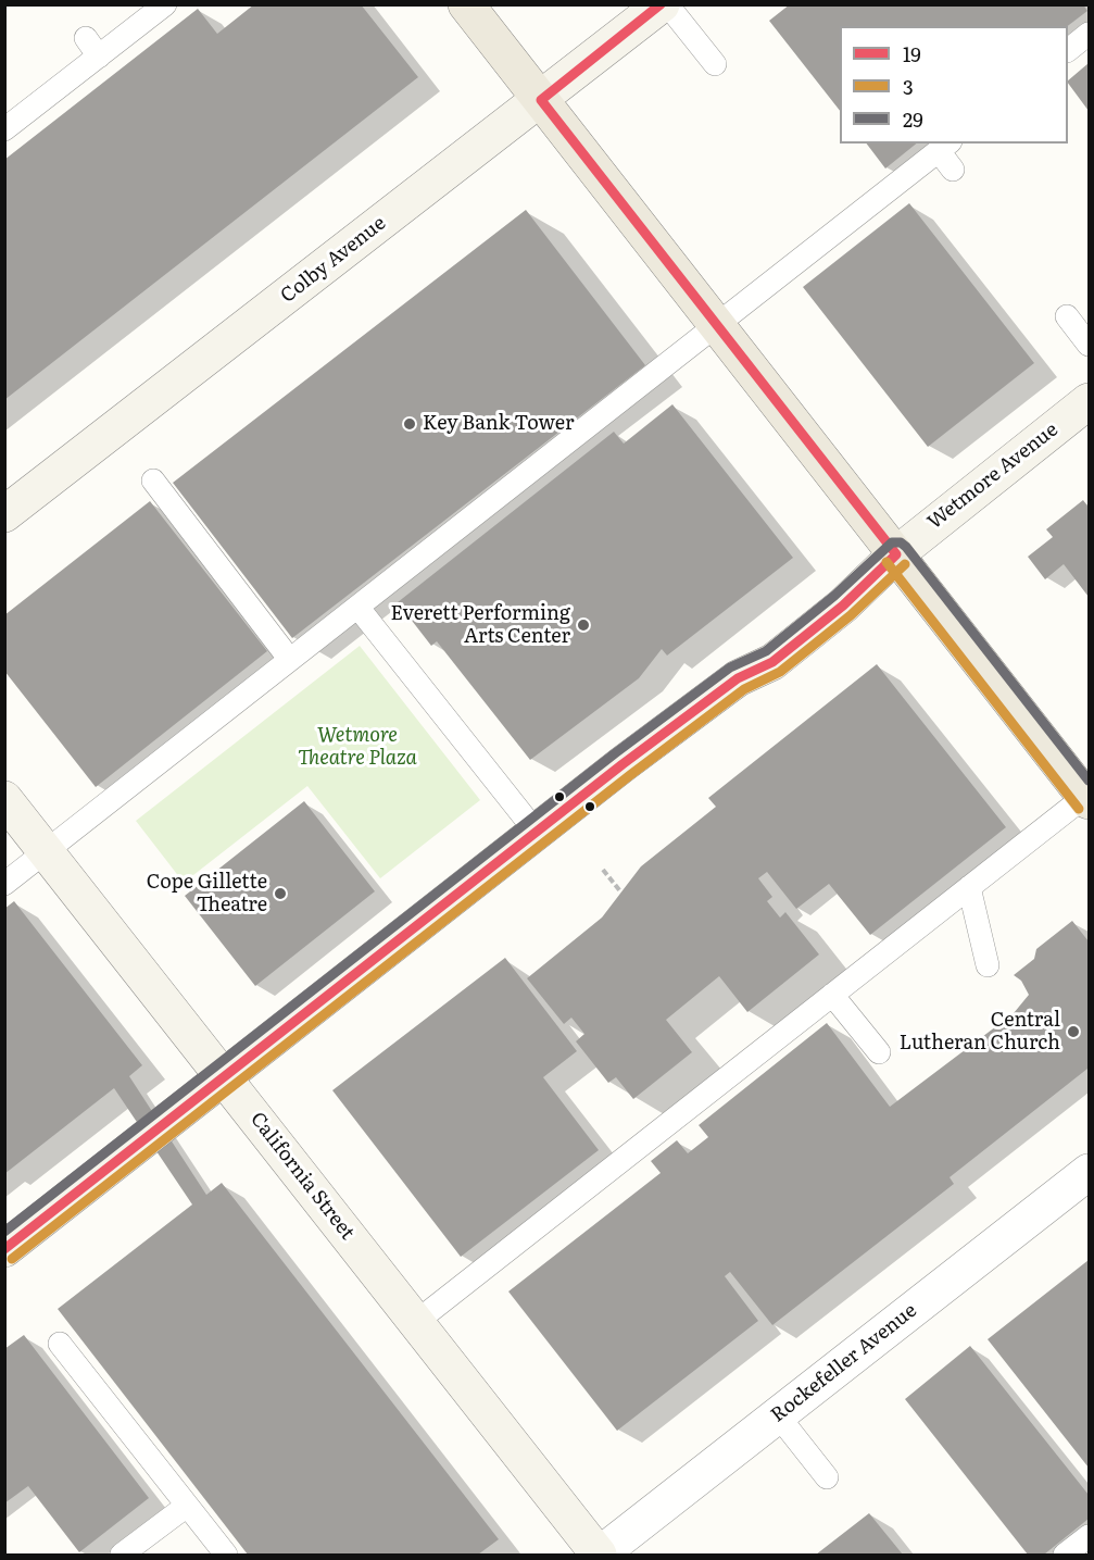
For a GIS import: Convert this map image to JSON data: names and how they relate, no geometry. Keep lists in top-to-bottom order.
{
  "streets": {
    "street": [
      "Colby Avenue",
      "Wetmore Avenue",
      "California Street",
      "Rockefeller Avenue"
    ]
  },
  "crossings": [
    ["Wetmore Avenue", "California Street"],
    ["California Street", "Rockefeller Avenue"]
  ],
  "parks": ["Wetmore Theatre Plaza"],
  "places": [
    "Key Bank Tower",
    "Everett Performing Arts Center",
    "Cope Gillette Theatre",
    "Central Lutheran Church"
  ],
  "lines": ["transit line 19", "transit line 29", "transit line 3"],
  "legend": ["19", "3", "29"]
}
